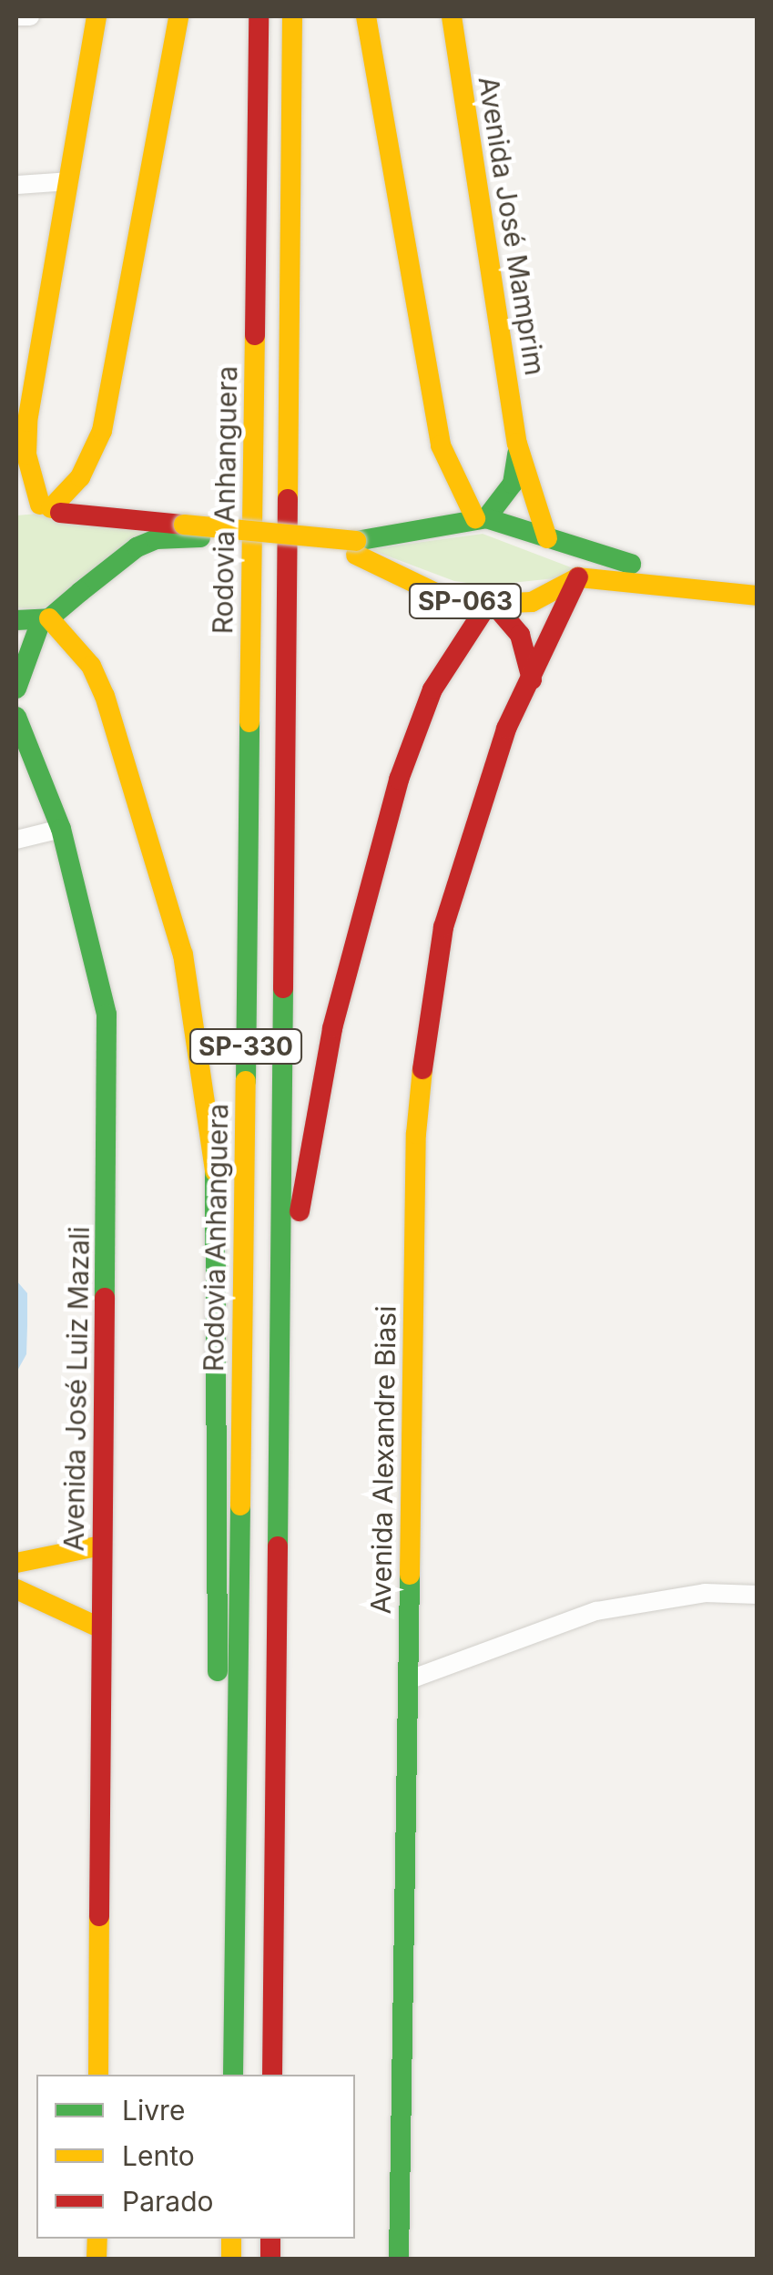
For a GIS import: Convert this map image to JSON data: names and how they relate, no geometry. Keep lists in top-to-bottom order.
{
  "streets": {
    "main road": [
      "Avenida José Mamprim",
      "Rodovia Anhanguera",
      "SP-063",
      "SP-330",
      "Avenida José Luiz Mazali",
      "Avenida Alexandre Biasi"
    ]
  },
  "crossings": [
    ["Avenida José Mamprim", "SP-063"],
    ["SP-063", "Avenida Alexandre Biasi"]
  ],
  "legend": ["Livre", "Lento", "Parado"]
}
